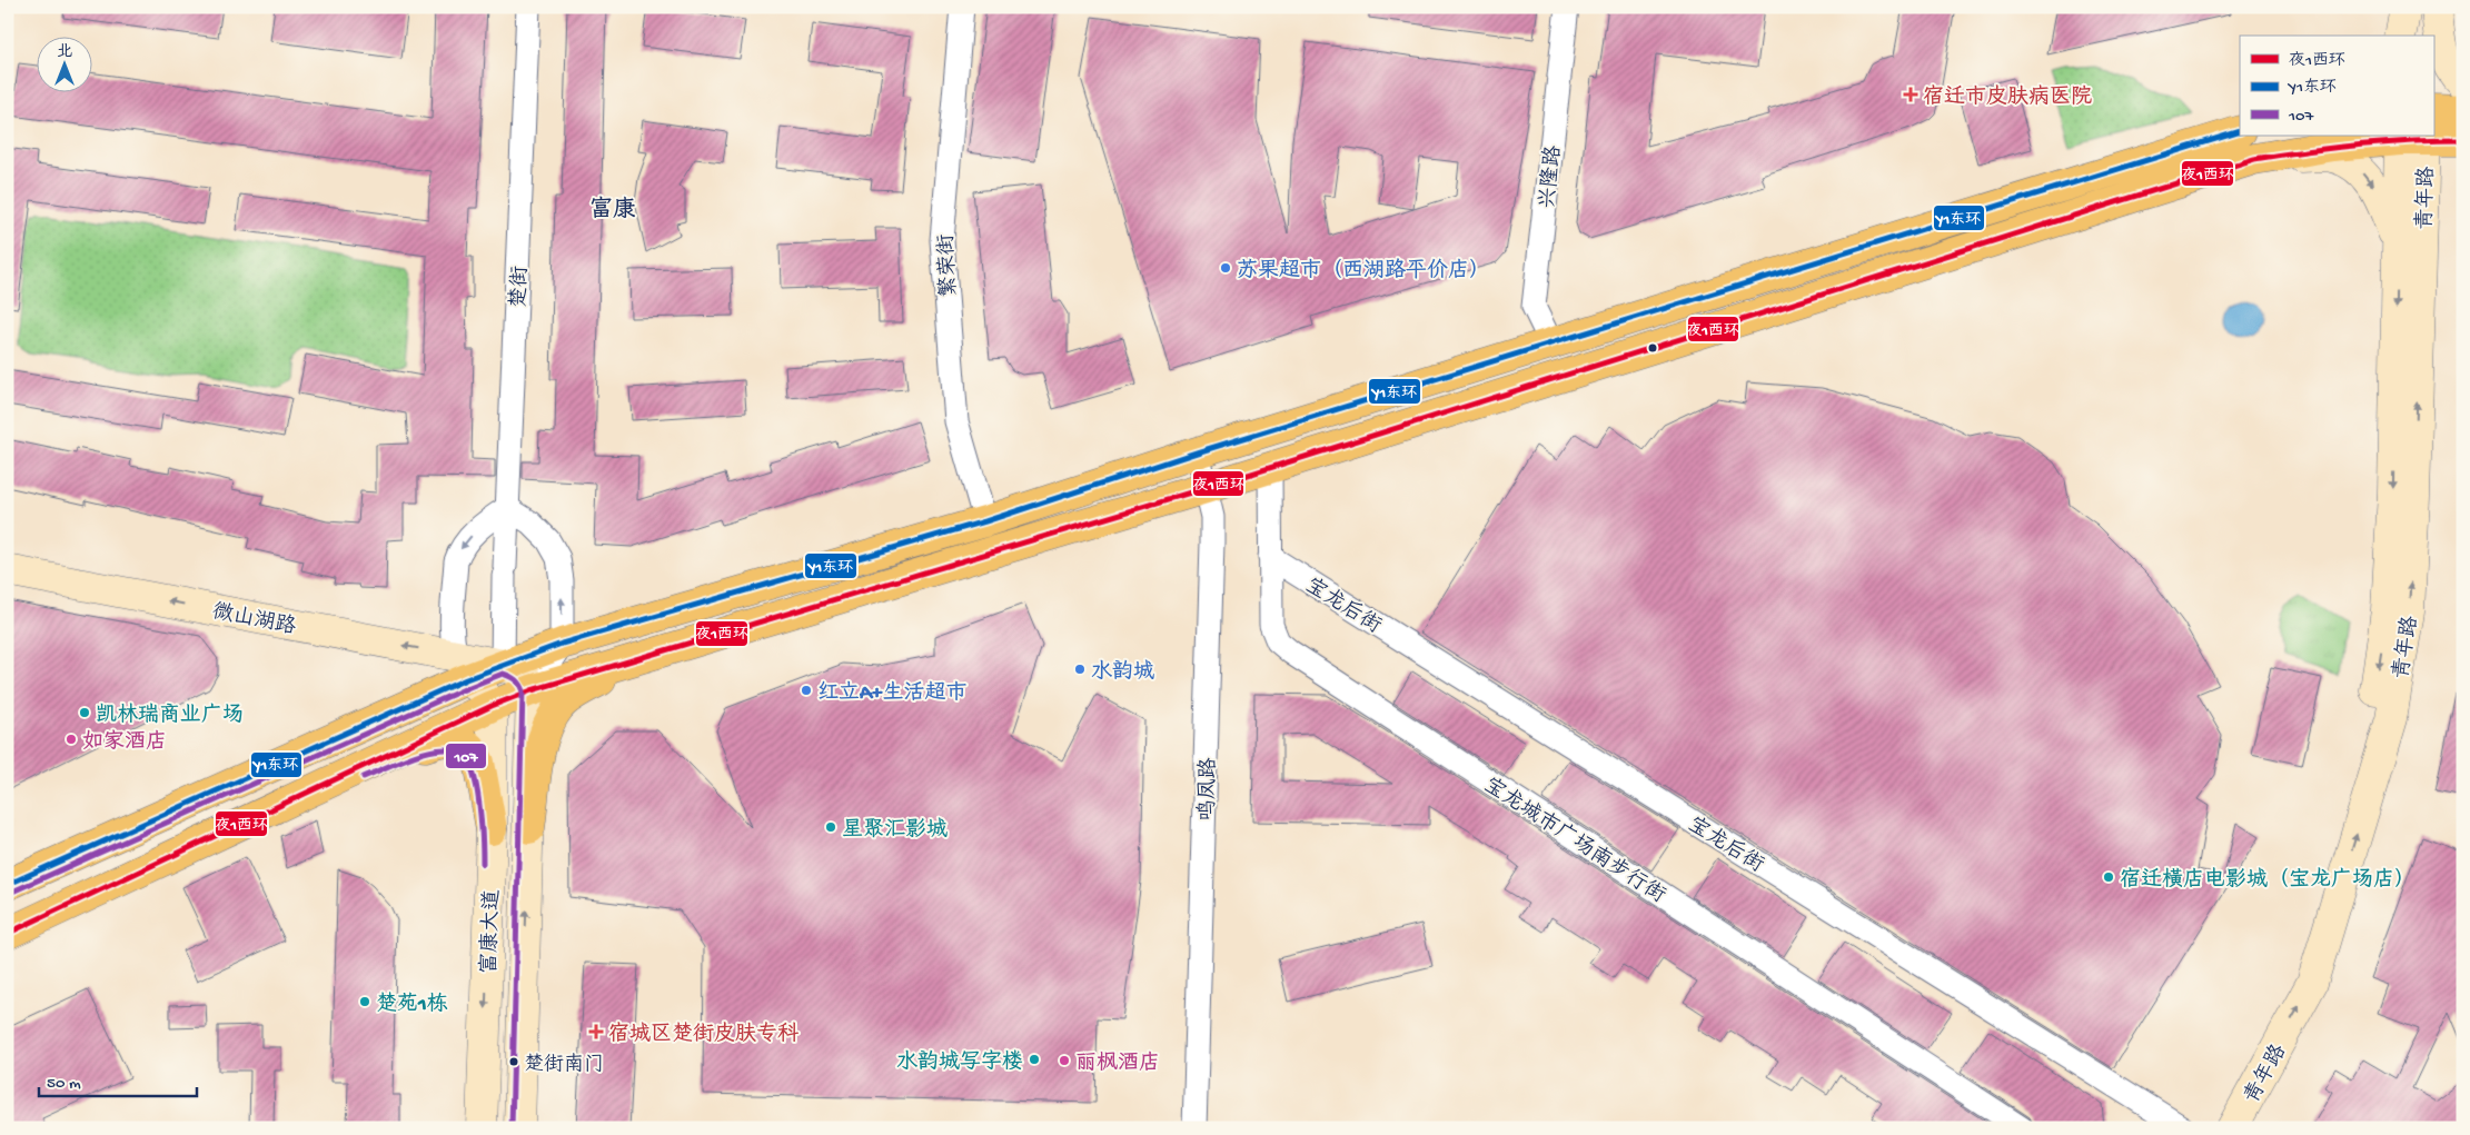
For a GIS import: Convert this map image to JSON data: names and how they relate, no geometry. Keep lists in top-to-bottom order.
{
  "streets": {
    "street": [
      "兴隆路",
      "青年路",
      "繁荣街",
      "楚街",
      "宝龙后街",
      "微山湖路",
      "鸣凤路",
      "宝龙城市广场南步行街",
      "富康大道"
    ]
  },
  "crossings": [
    ["宝龙后街", "宝龙城市广场南步行街"]
  ],
  "one_way": ["微山湖路"],
  "districts": ["富康"],
  "places": {
    "health": ["宿迁市皮肤病医院", "宿城区楚街皮肤专科"],
    "other": [
      "苏果超市（西湖路平价店）",
      "水韵城",
      "红立A+生活超市",
      "凯林瑞商业广场",
      "如家酒店",
      "星聚汇影城",
      "宿迁横店电影城（宝龙广场店）",
      "楚苑1栋",
      "水韵城写字楼",
      "丽枫酒店",
      "楚街南门"
    ]
  },
  "lines": ["transit line Y1东环", "transit line 夜1西环", "transit line 107"],
  "legend": ["夜1西环", "Y1东环", "107"],
  "scale_bar": "50 m",
  "north": "top"
}
